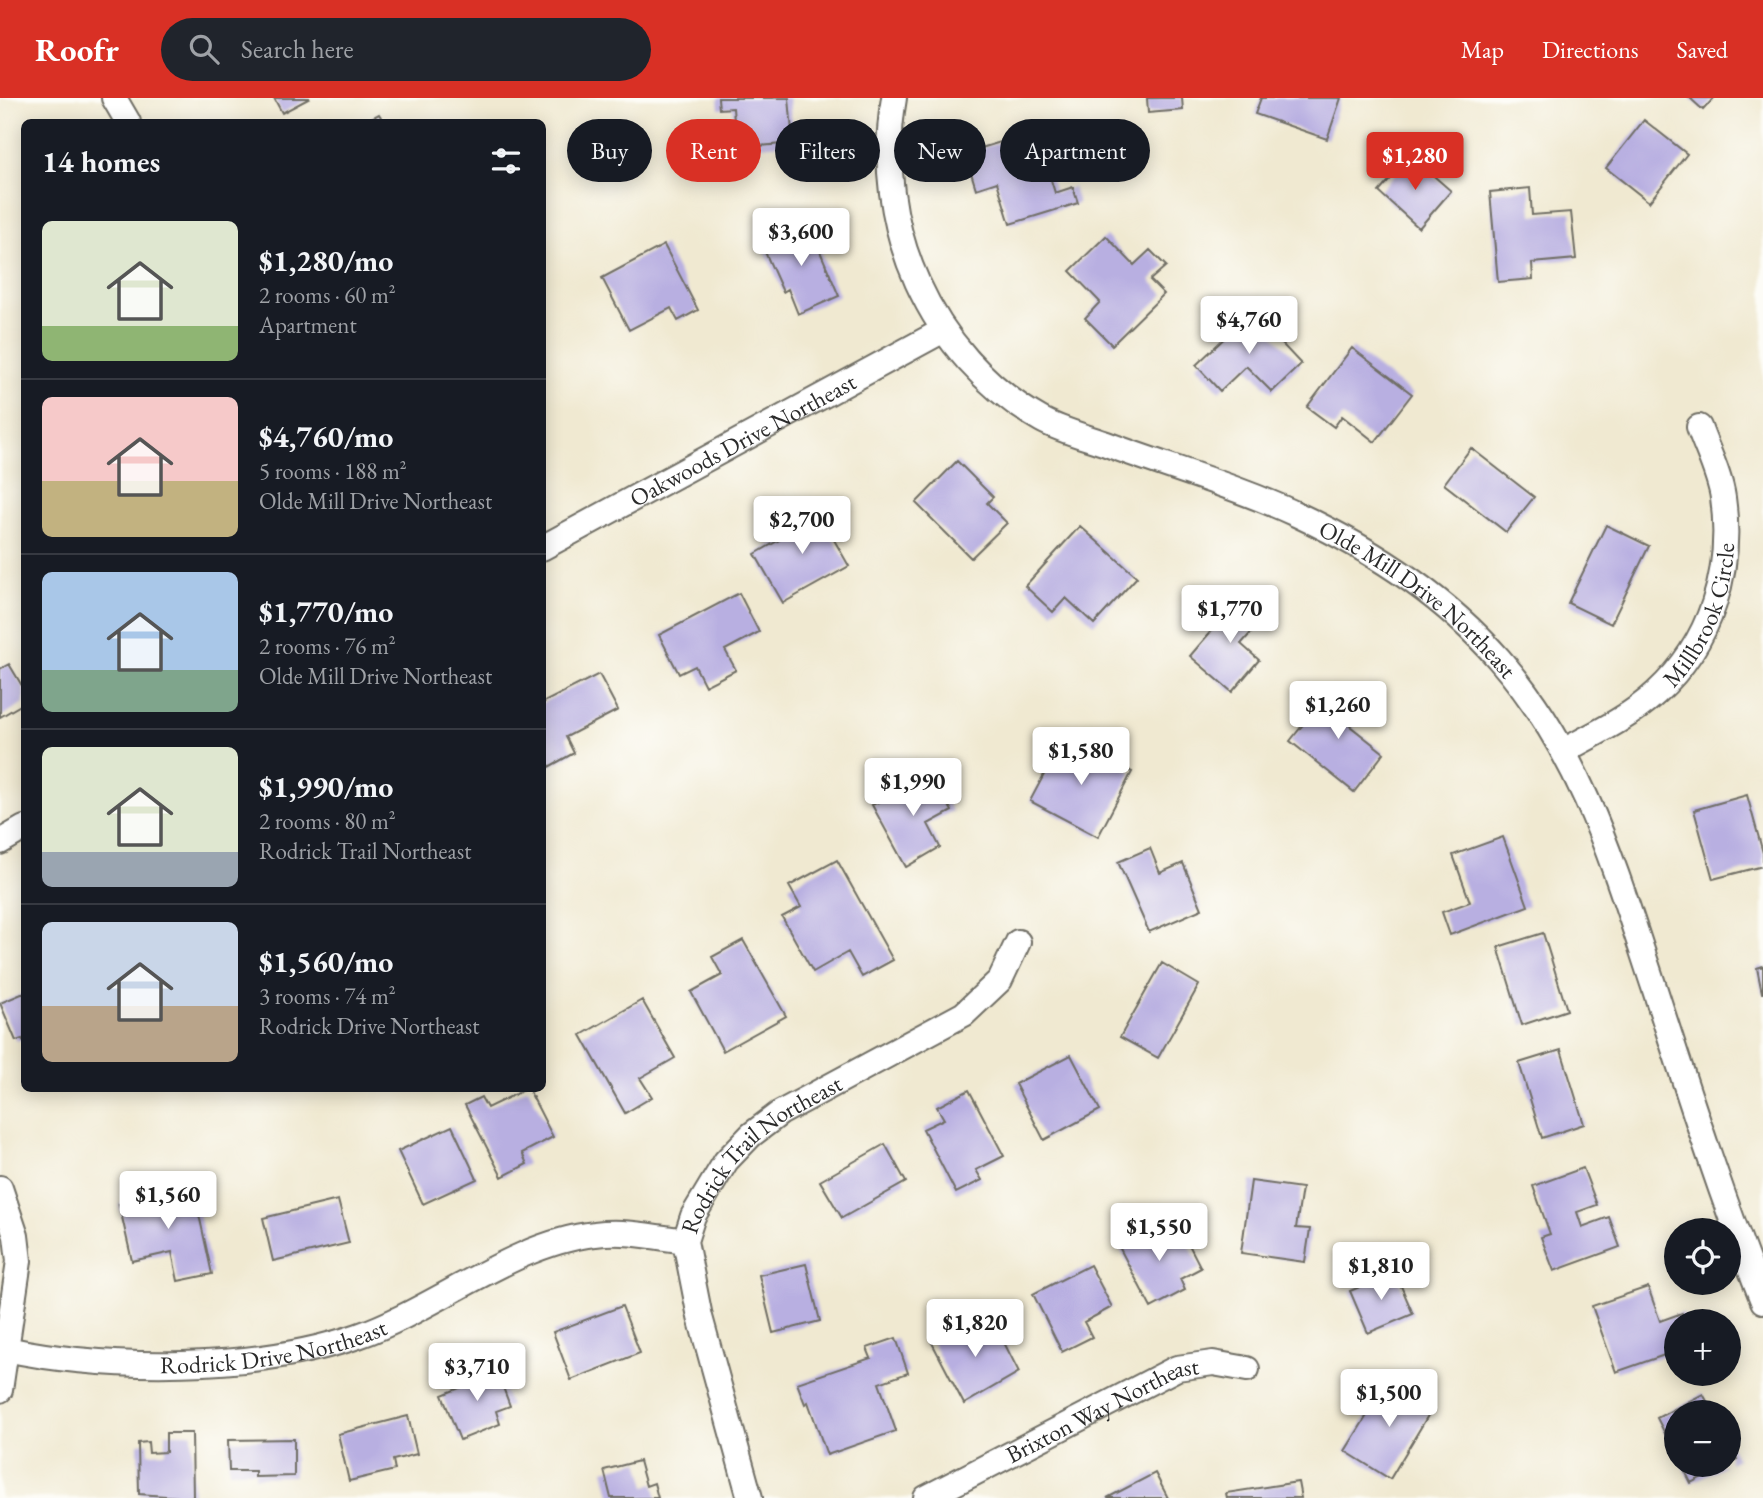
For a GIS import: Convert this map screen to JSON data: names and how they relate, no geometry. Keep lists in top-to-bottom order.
{
  "streets": {
    "street": [
      "Oakwoods Drive Northeast",
      "Olde Mill Drive Northeast",
      "Millbrook Circle",
      "Rodrick Trail Northeast",
      "Rodrick Drive Northeast",
      "Brixton Way Northeast"
    ]
  },
  "crossings": [
    ["Oakwoods Drive Northeast", "Olde Mill Drive Northeast"],
    ["Olde Mill Drive Northeast", "Millbrook Circle"],
    ["Rodrick Trail Northeast", "Rodrick Drive Northeast"]
  ],
  "page": {
    "header": "Roofr",
    "search": "Search here",
    "nav": ["Map", "Directions", "Saved"],
    "chip": [
      "Buy",
      "Rent",
      "Filters",
      "New",
      "Apartment"
    ],
    "heading": "14 homes",
    "price": [
      "$1,280",
      "$3,600",
      "$4,760",
      "$2,700",
      "$1,770",
      "$1,260",
      "$1,580",
      "$1,990",
      "$1,560",
      "$1,550",
      "$1,810",
      "$1,820",
      "$3,710",
      "$1,500"
    ],
    "list": [
      {
        "name": "$1,280/mo",
        "note": "2 rooms · 60 m² · Apartment"
      },
      {
        "name": "$4,760/mo",
        "note": "5 rooms · 188 m² · Olde Mill Drive Northeast"
      },
      {
        "name": "$1,770/mo",
        "note": "2 rooms · 76 m² · Olde Mill Drive Northeast"
      },
      {
        "name": "$1,990/mo",
        "note": "2 rooms · 80 m² · Rodrick Trail Northeast"
      },
      {
        "name": "$1,560/mo",
        "note": "3 rooms · 74 m² · Rodrick Drive Northeast"
      }
    ],
    "map_buttons": ["+", "−"]
  }
}
